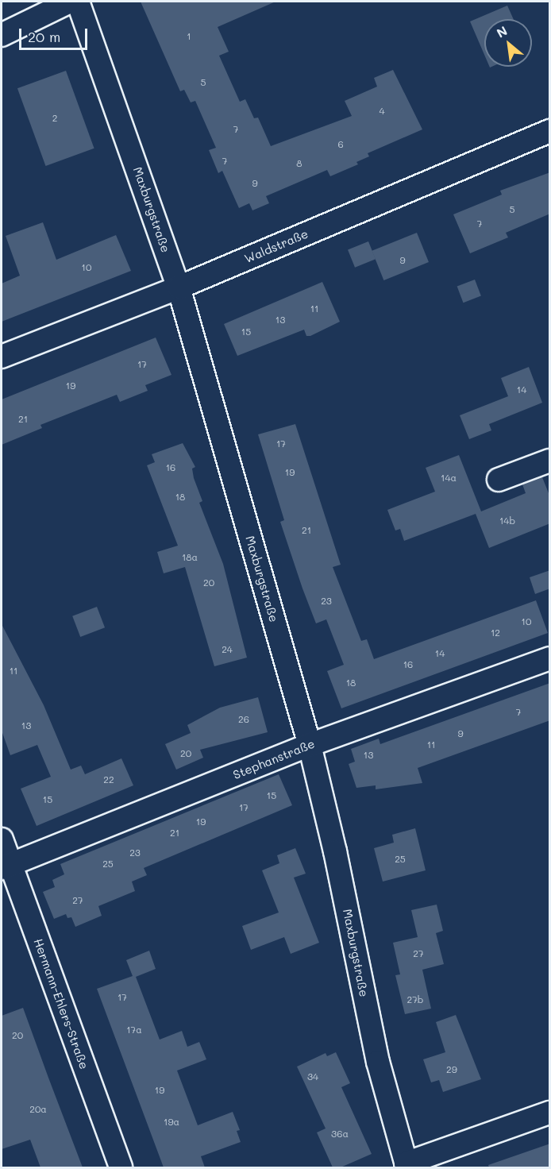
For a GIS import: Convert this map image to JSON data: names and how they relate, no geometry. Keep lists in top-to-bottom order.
{
  "streets": {
    "street": [
      "Maxburgstraße",
      "Waldstraße",
      "Stephanstraße",
      "Hermann-Ehlers-Straße"
    ]
  },
  "crossings": [
    ["Maxburgstraße", "Waldstraße"],
    ["Maxburgstraße", "Stephanstraße"],
    ["Stephanstraße", "Hermann-Ehlers-Straße"]
  ],
  "house_numbers": [
    "1",
    "5",
    "4",
    "2",
    "7",
    "6",
    "7",
    "8",
    "9",
    "5",
    "7",
    "9",
    "10",
    "11",
    "13",
    "15",
    "17",
    "19",
    "14",
    "21",
    "17",
    "16",
    "19",
    "14a",
    "18",
    "14b",
    "21",
    "18a",
    "20",
    "23",
    "10",
    "12",
    "24",
    "14",
    "16",
    "11",
    "18",
    "7",
    "26",
    "13",
    "9",
    "11",
    "20",
    "13",
    "22",
    "15",
    "15",
    "17",
    "19",
    "21",
    "23",
    "25",
    "25",
    "27",
    "27",
    "17",
    "27b",
    "17a",
    "20",
    "29",
    "34",
    "19",
    "20a",
    "19a",
    "36a"
  ],
  "scale_bar": "20 m",
  "north": "top left"
}
